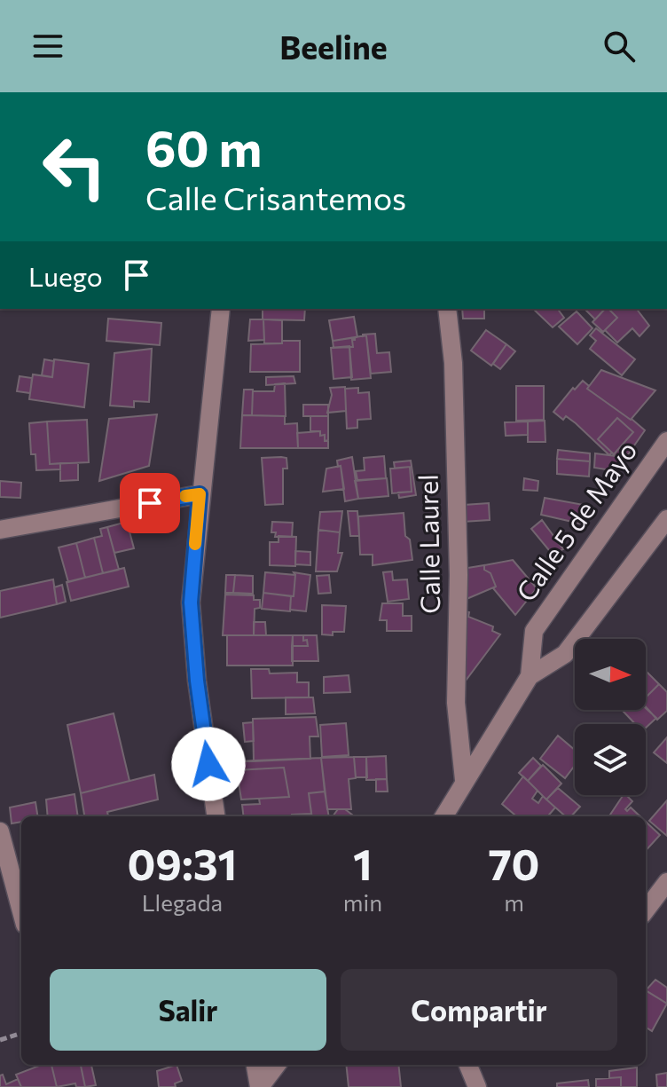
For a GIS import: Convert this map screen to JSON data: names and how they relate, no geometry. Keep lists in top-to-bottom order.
{
  "streets": {
    "street": ["Calle 5 de Mayo", "Calle Laurel"]
  },
  "crossings": [
    ["Calle 5 de Mayo", "Calle Laurel"]
  ],
  "north": "right",
  "page": {
    "header": "Beeline",
    "turn": ["60 m", "Calle Crisantemos"],
    "then": "Luego",
    "eta": [
      "09:31",
      "Llegada",
      "1",
      "min",
      "70",
      "m"
    ],
    "buttons": ["Salir", "Compartir"]
  }
}
